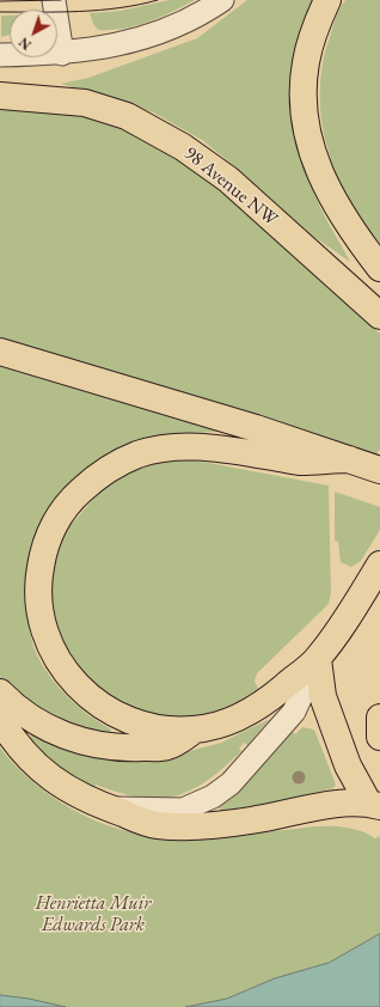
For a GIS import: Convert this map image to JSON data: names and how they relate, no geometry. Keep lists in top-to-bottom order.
{
  "streets": {
    "main road": ["98 Avenue NW"]
  },
  "parks": ["Henrietta Muir Edwards Park"],
  "north": "bottom left"
}
